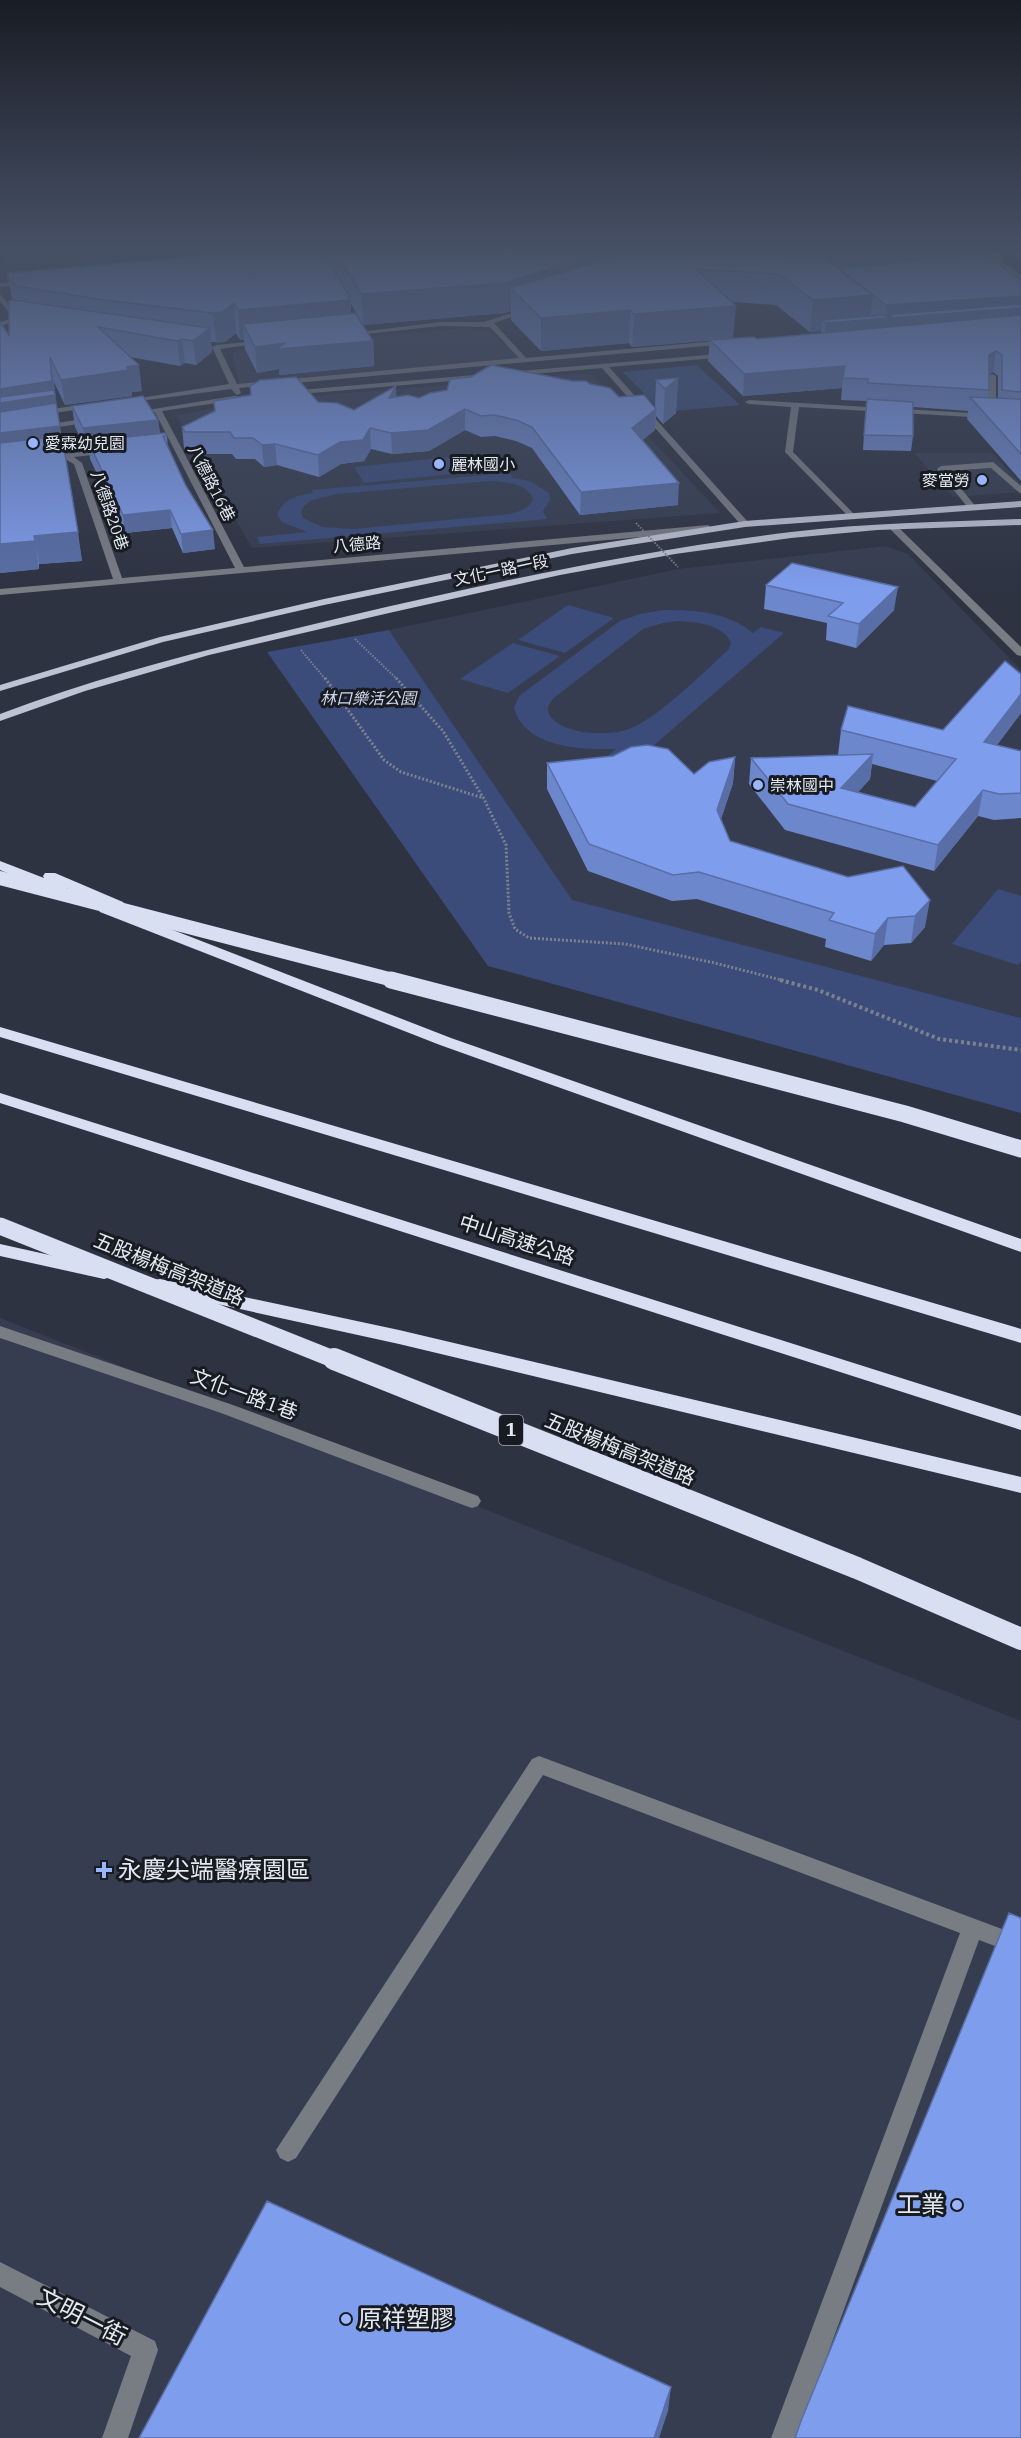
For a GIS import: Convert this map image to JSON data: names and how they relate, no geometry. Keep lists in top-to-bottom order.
{
  "streets": {
    "highway": ["中山高速公路", "五股楊梅高架道路", "1"],
    "main road": ["文化一路一段"],
    "street": [
      "八德路16巷",
      "八德路20巷",
      "八德路",
      "文化一路1巷",
      "文明一街"
    ]
  },
  "crossings": [
    ["八德路16巷", "八德路"],
    ["八德路20巷", "八德路"],
    ["八德路", "文化一路一段"]
  ],
  "parks": ["林口樂活公園"],
  "places": {
    "other": [
      "愛霖幼兒園",
      "麗林國小",
      "麥當勞",
      "崇林國中",
      "工業",
      "原祥塑膠"
    ],
    "health": ["永慶尖端醫療園區"]
  }
}
